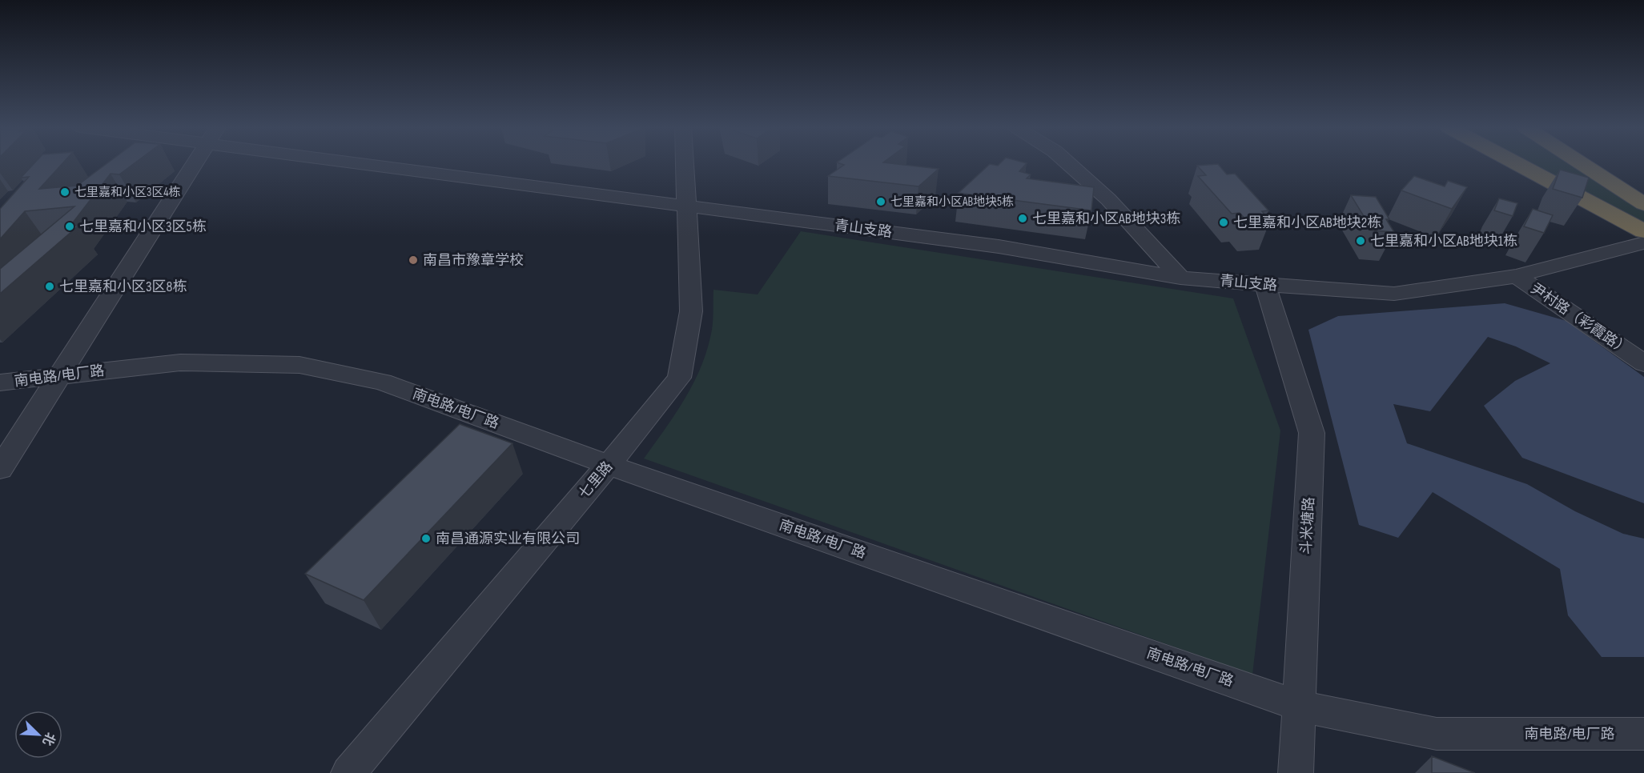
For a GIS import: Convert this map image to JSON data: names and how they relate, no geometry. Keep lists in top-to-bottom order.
{
  "streets": {
    "street": [
      "青山支路",
      "尹村路（彩霞路）",
      "南电路/电厂路",
      "七里路",
      "斗米塘路"
    ]
  },
  "crossings": [
    ["青山支路", "尹村路（彩霞路）"],
    ["青山支路", "七里路"],
    ["青山支路", "斗米塘路"],
    ["南电路/电厂路", "七里路"],
    ["南电路/电厂路", "斗米塘路"]
  ],
  "places": [
    "七里嘉和小区3区4栋",
    "七里嘉和小区AB地块5栋",
    "七里嘉和小区AB地块3栋",
    "七里嘉和小区AB地块2栋",
    "七里嘉和小区3区5栋",
    "七里嘉和小区AB地块1栋",
    "南昌市豫章学校",
    "七里嘉和小区3区8栋",
    "南昌通源实业有限公司"
  ],
  "north": "bottom right"
}
